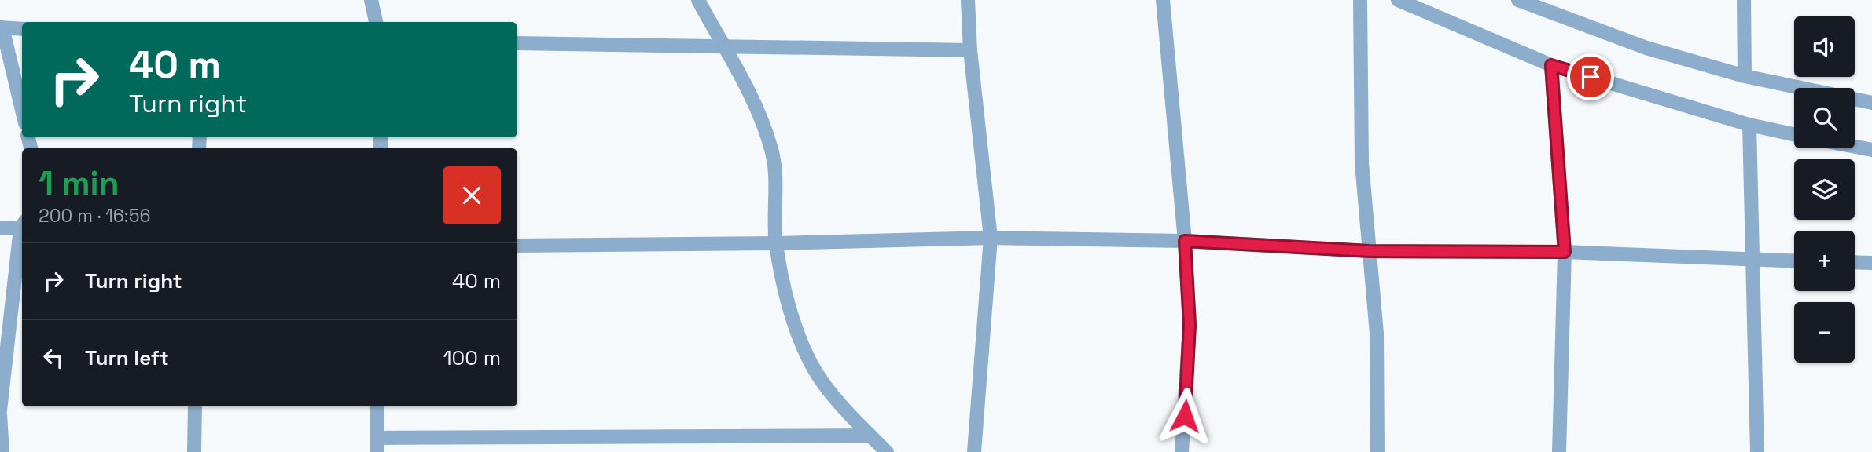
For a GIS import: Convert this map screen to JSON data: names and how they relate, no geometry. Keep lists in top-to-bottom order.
{
  "page": {
    "map_buttons": ["+", "−"],
    "turn": ["40 m", "Turn right"],
    "heading": ["1 min", "200 m · 16:56"],
    "list": [
      {
        "name": "Turn right",
        "value": "40 m"
      },
      {
        "name": "Turn left",
        "value": "100 m"
      }
    ]
  }
}
